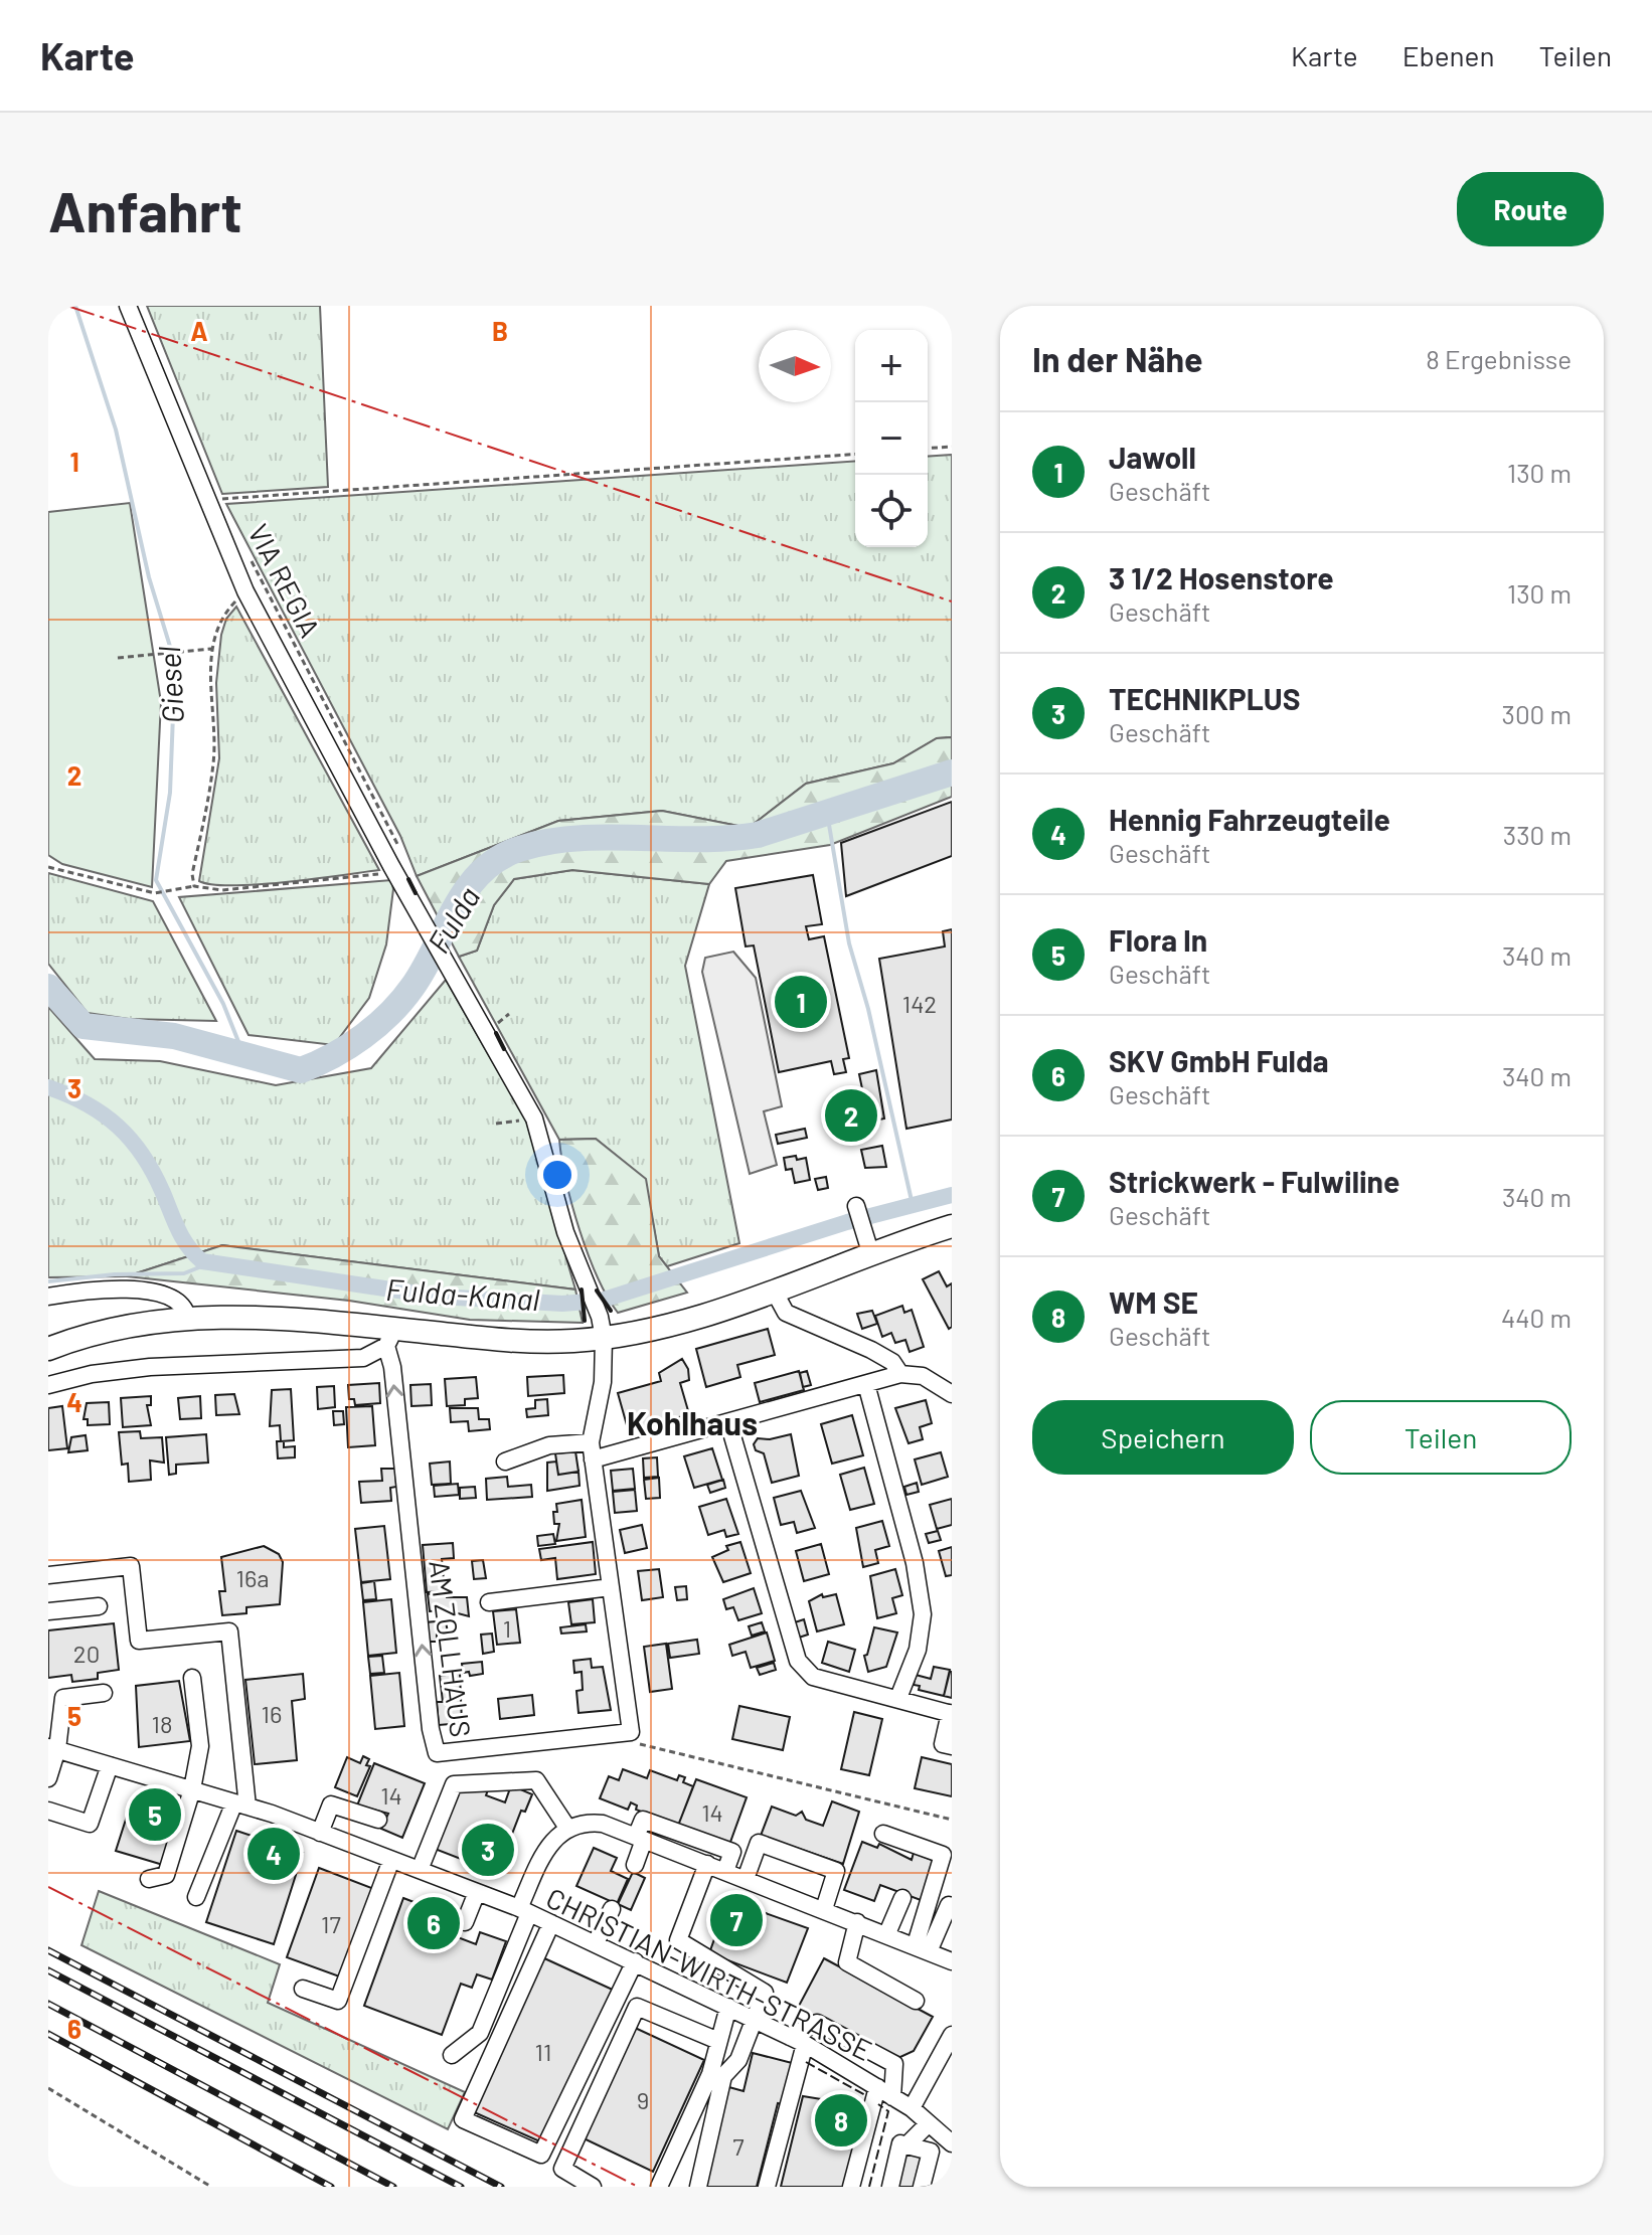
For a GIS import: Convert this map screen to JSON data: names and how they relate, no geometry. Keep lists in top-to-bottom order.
{
  "streets": {
    "street": ["AM ZOLLHAUS", "CHRISTIAN-WIRTH-STRASSE"],
    "path": ["VIA REGIA"]
  },
  "districts": ["Kohlhaus"],
  "water": ["Giesel", "Fulda", "Fulda-Kanal"],
  "house_numbers": [
    "142",
    "16a",
    "1",
    "20",
    "16",
    "18",
    "14",
    "14",
    "17",
    "11",
    "9",
    "7"
  ],
  "north": "right",
  "page": {
    "header": "Karte",
    "nav": ["Karte", "Ebenen", "Teilen"],
    "buttons": [
      "Route",
      ["Speichern", "Teilen"]
    ],
    "title": "Anfahrt",
    "heading": ["In der Nähe", "8 Ergebnisse"],
    "map_buttons": ["+", "−"],
    "list": [
      {
        "mark": "1",
        "name": "Jawoll",
        "note": "Geschäft",
        "value": "130 m"
      },
      {
        "mark": "2",
        "name": "3 1/2 Hosenstore",
        "note": "Geschäft",
        "value": "130 m"
      },
      {
        "mark": "3",
        "name": "TECHNIKPLUS",
        "note": "Geschäft",
        "value": "300 m"
      },
      {
        "mark": "4",
        "name": "Hennig Fahrzeugteile",
        "note": "Geschäft",
        "value": "330 m"
      },
      {
        "mark": "5",
        "name": "Flora In",
        "note": "Geschäft",
        "value": "340 m"
      },
      {
        "mark": "6",
        "name": "SKV GmbH Fulda",
        "note": "Geschäft",
        "value": "340 m"
      },
      {
        "mark": "7",
        "name": "Strickwerk - Fulwiline",
        "note": "Geschäft",
        "value": "340 m"
      },
      {
        "mark": "8",
        "name": "WM SE",
        "note": "Geschäft",
        "value": "440 m"
      }
    ],
    "pins": [
      "1",
      "2",
      "5",
      "3",
      "4",
      "7",
      "6",
      "8"
    ]
  },
  "grid": {
    "columns": ["A", "B"],
    "rows": [
      "1",
      "2",
      "3",
      "4",
      "5",
      "6"
    ]
  }
}
